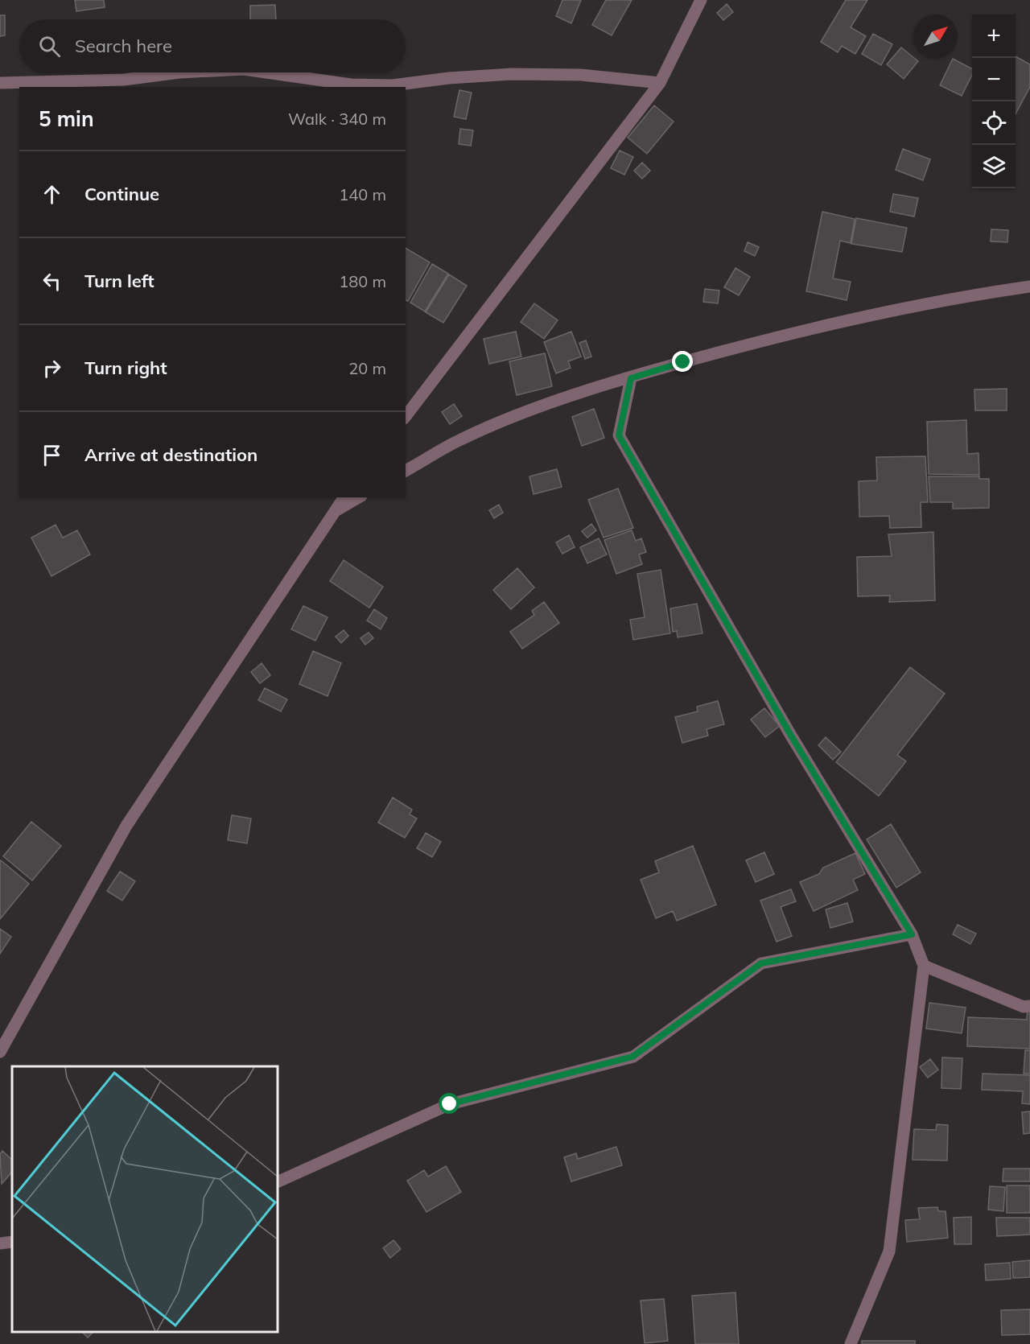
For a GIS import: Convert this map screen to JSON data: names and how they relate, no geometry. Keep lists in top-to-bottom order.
{
  "north": "top right",
  "page": {
    "map_buttons": ["+", "−"],
    "search": "Search here",
    "heading": ["5 min", "Walk · 340 m"],
    "list": [
      ["Continue", "140 m"],
      ["Turn left", "180 m"],
      ["Turn right", "20 m"],
      "Arrive at destination"
    ]
  }
}
